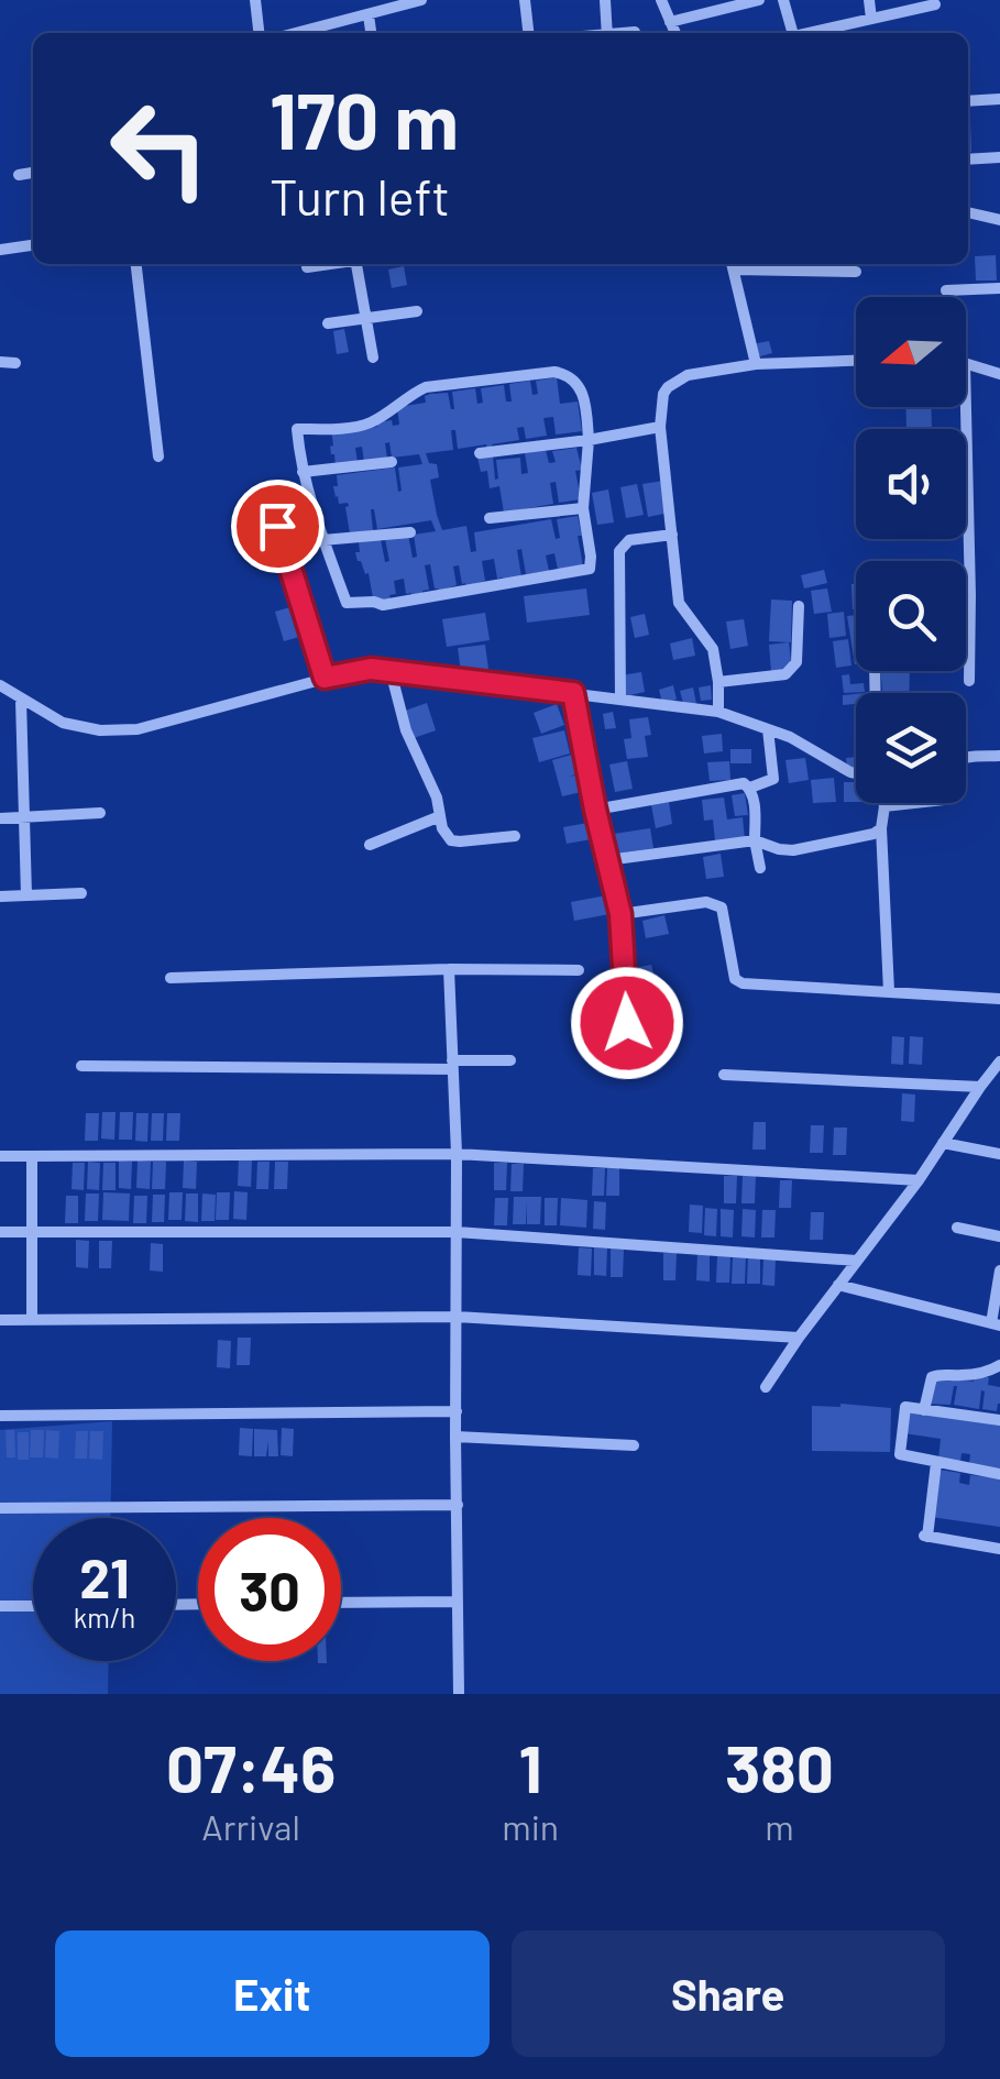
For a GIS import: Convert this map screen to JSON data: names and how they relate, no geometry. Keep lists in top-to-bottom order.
{
  "north": "left",
  "page": {
    "turn": ["170 m", "Turn left"],
    "speed": "21 km/h",
    "limit": "30",
    "eta": [
      "07:46",
      "Arrival",
      "1",
      "min",
      "380",
      "m"
    ],
    "buttons": ["Exit", "Share"]
  }
}
